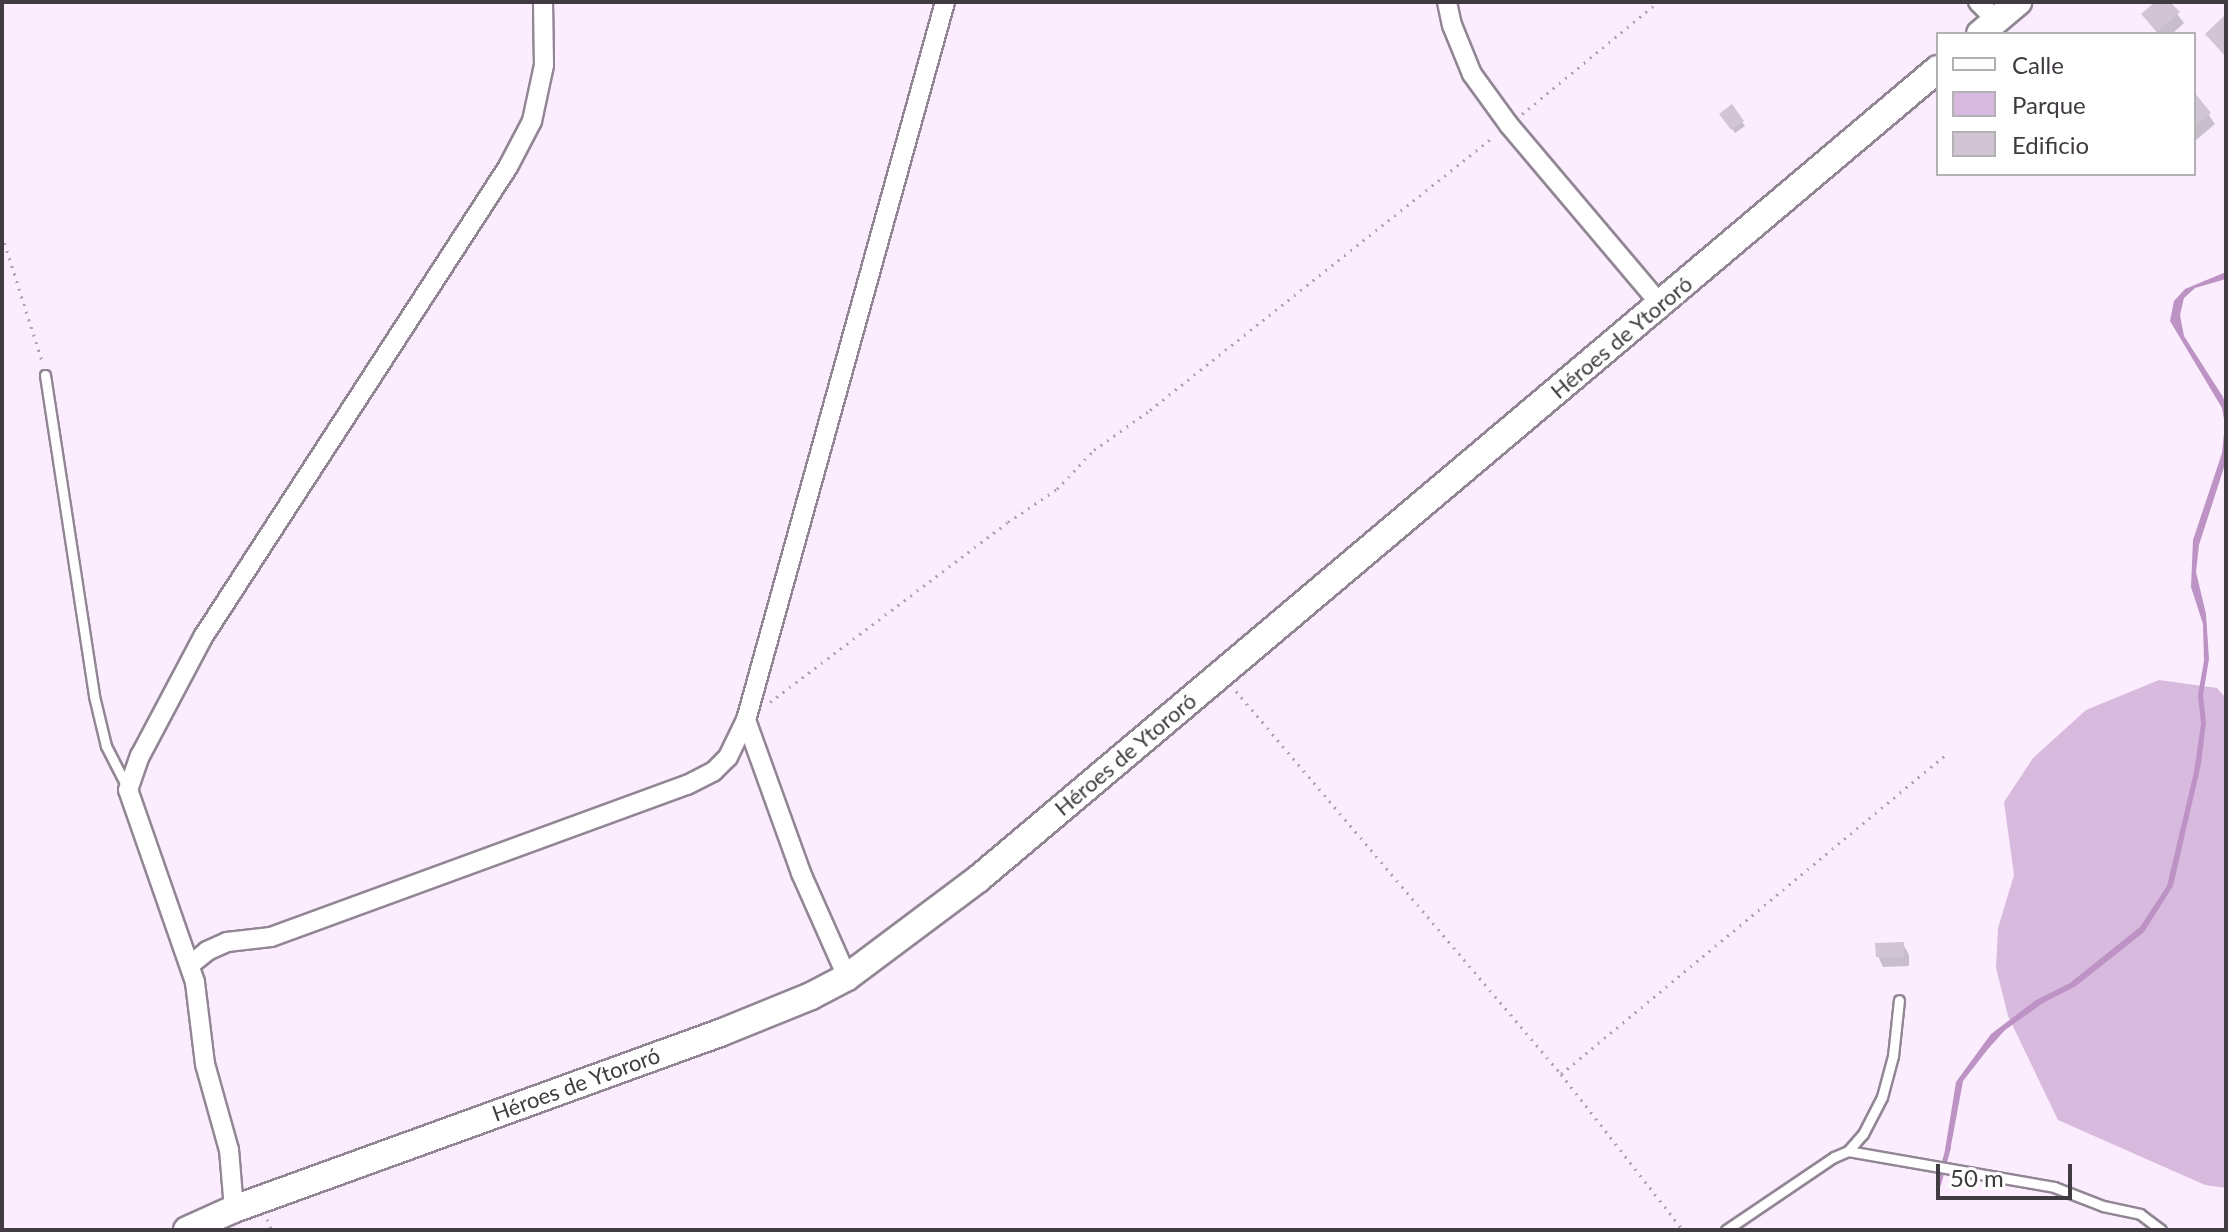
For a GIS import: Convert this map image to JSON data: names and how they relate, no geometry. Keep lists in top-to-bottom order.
{
  "streets": {
    "main road": ["Héroes de Ytororó"]
  },
  "legend": ["Calle", "Parque", "Edificio"],
  "scale_bar": "50 m"
}
